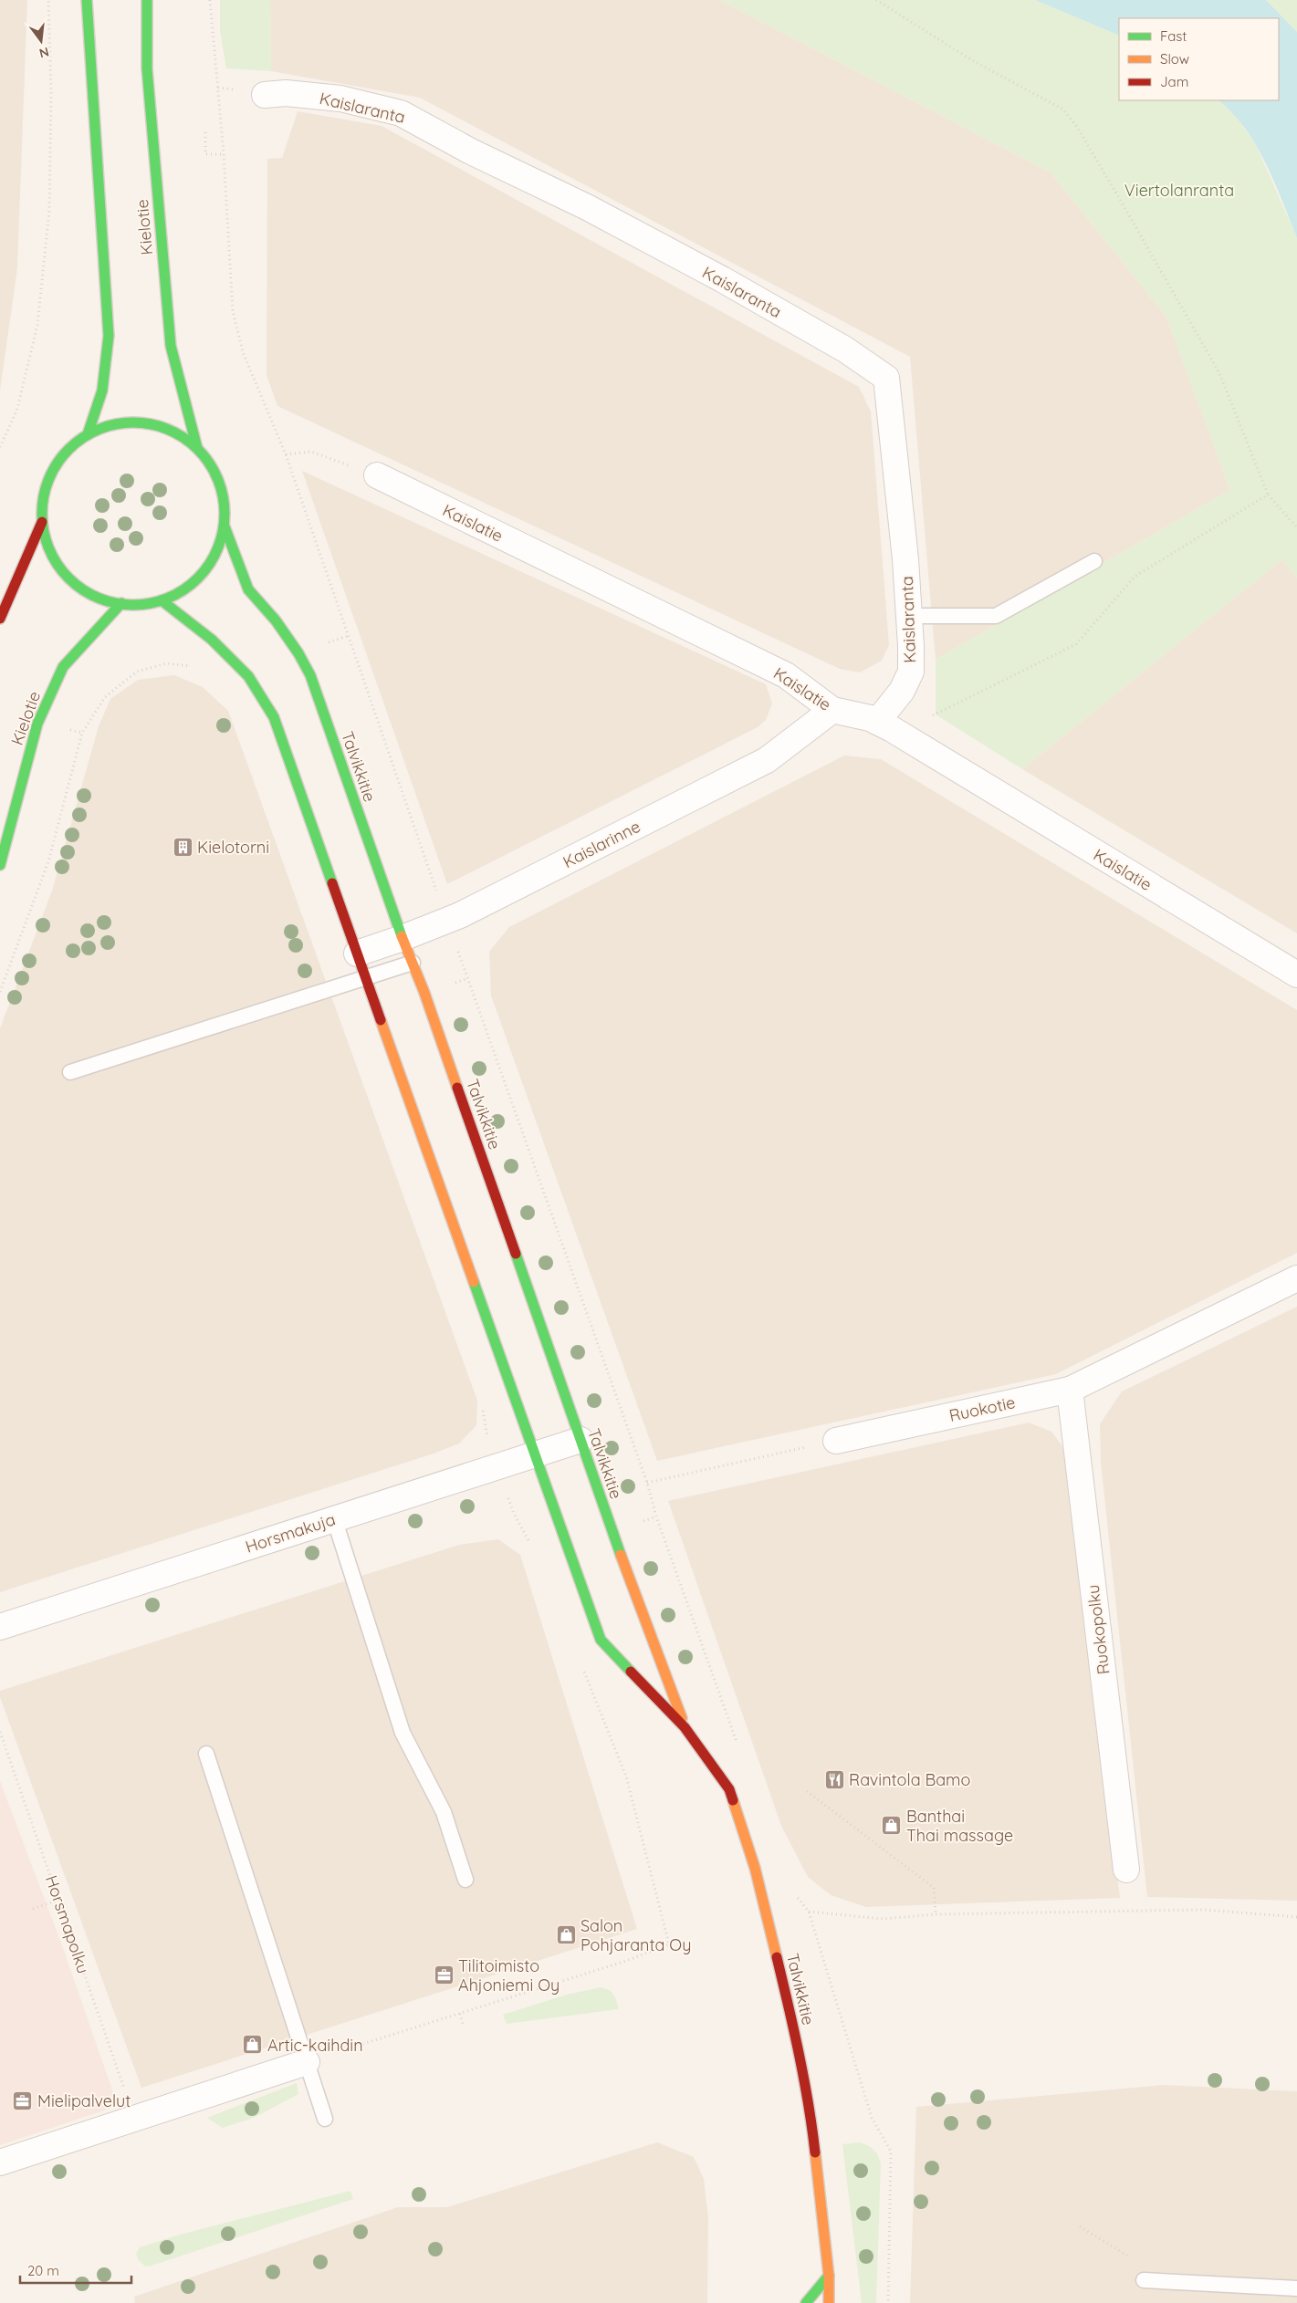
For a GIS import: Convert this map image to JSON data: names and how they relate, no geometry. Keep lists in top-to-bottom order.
{
  "streets": {
    "main road": ["Kielotie", "Talvikkitie"],
    "street": [
      "Kaislaranta",
      "Kaislatie",
      "Kaislarinne",
      "Ruokotie",
      "Horsmakuja",
      "Ruokopolku"
    ],
    "path": ["Horsmapolku"]
  },
  "crossings": [
    ["Kaislaranta", "Kaislatie"],
    ["Kaislatie", "Kaislarinne"],
    ["Talvikkitie", "Kaislarinne"],
    ["Talvikkitie", "Horsmakuja"],
    ["Ruokotie", "Ruokopolku"]
  ],
  "parks": ["Viertolanranta"],
  "places": {
    "building": ["Kielotorni"],
    "restaurant": ["Ravintola Bamo"],
    "shop": ["Banthai Thai massage", "Salon Pohjaranta Oy", "Artic-kaihdin"],
    "office": ["Tilitoimisto Ahjoniemi Oy", "Mielipalvelut"]
  },
  "legend": ["Fast", "Slow", "Jam"],
  "scale_bar": "20 m",
  "north": "bottom"
}
